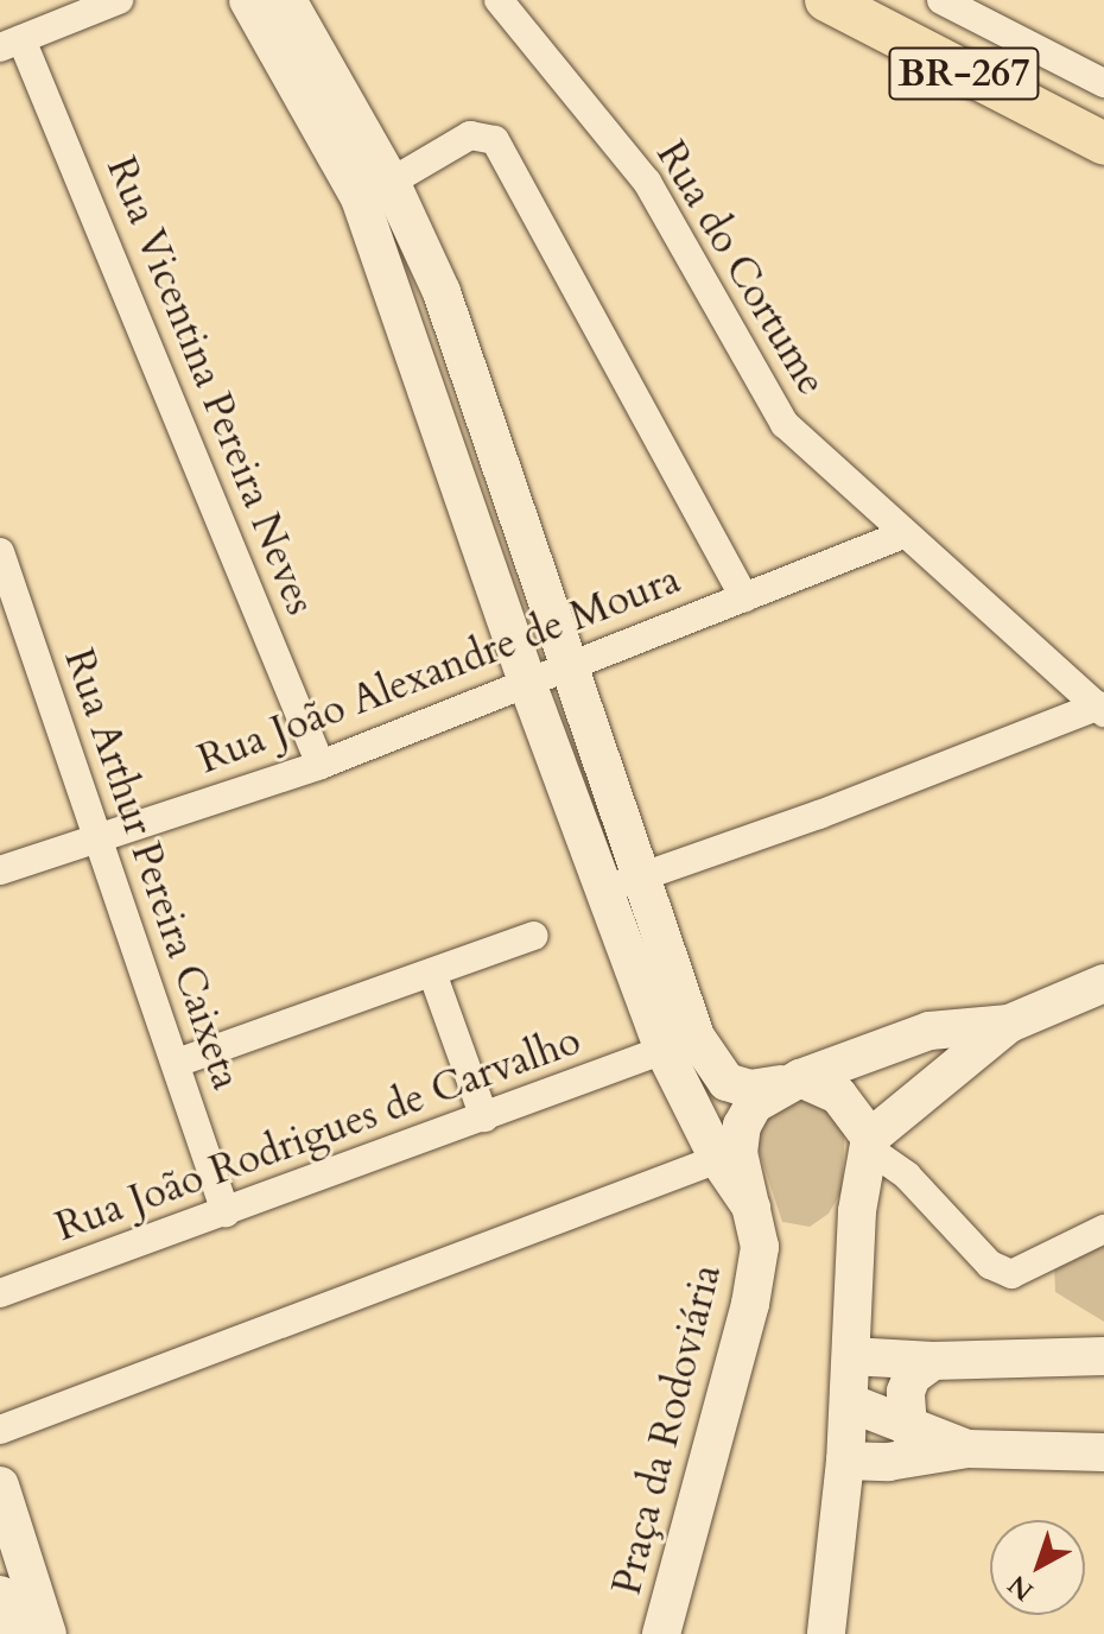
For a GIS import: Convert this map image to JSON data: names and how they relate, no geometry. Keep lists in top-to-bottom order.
{
  "streets": {
    "main road": ["BR-267"],
    "street": [
      "Rua do Cortume",
      "Rua Vicentina Pereira Neves",
      "Rua João Alexandre de Moura",
      "Rua Arthur Pereira Caixeta",
      "Rua João Rodrigues de Carvalho",
      "Praça da Rodoviária"
    ]
  },
  "crossings": [
    ["Rua do Cortume", "Rua João Alexandre de Moura"],
    ["Rua Vicentina Pereira Neves", "Rua João Alexandre de Moura"],
    ["Rua João Alexandre de Moura", "Rua Arthur Pereira Caixeta"],
    ["Rua Arthur Pereira Caixeta", "Rua João Rodrigues de Carvalho"]
  ],
  "north": "bottom left"
}
